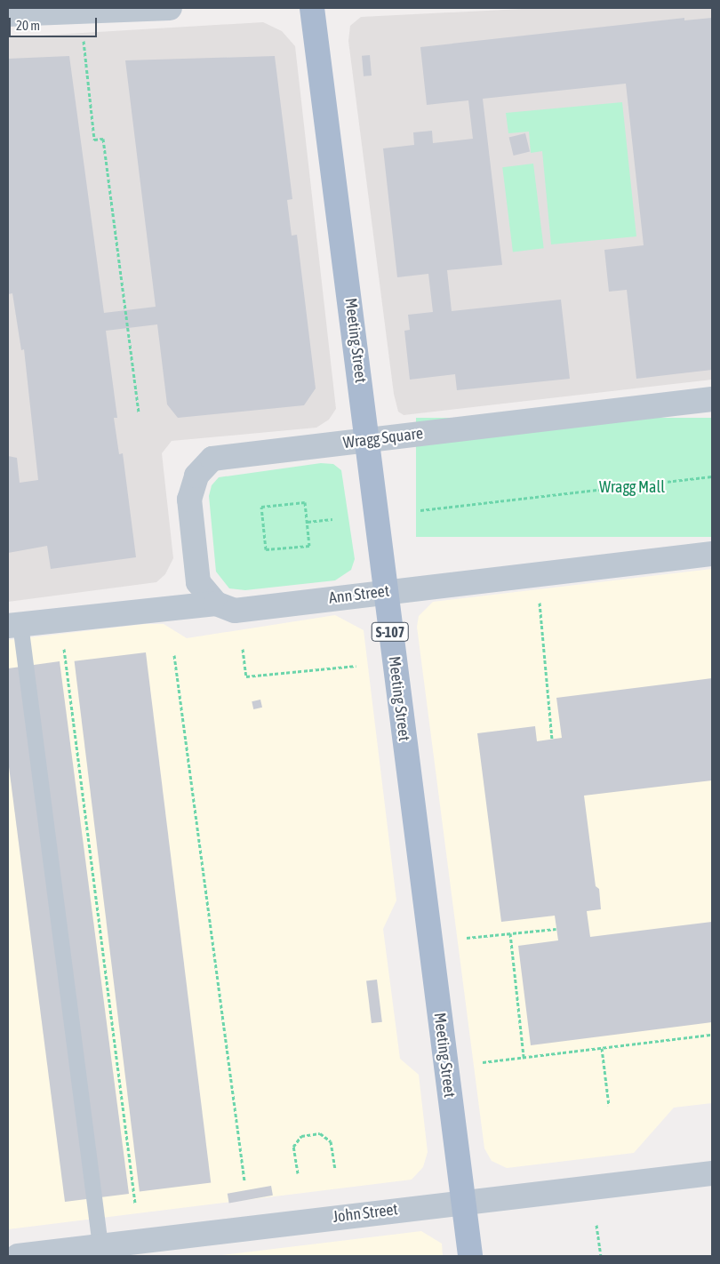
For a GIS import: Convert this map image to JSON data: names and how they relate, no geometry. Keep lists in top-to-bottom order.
{
  "streets": {
    "main road": ["Meeting Street", "S-107"],
    "street": ["Wragg Square", "Ann Street", "John Street"]
  },
  "crossings": [
    ["Meeting Street", "Wragg Square"],
    ["Meeting Street", "Ann Street"],
    ["Meeting Street", "John Street"],
    ["Wragg Square", "Ann Street"]
  ],
  "parks": ["Wragg Mall"],
  "scale_bar": "20 m"
}
